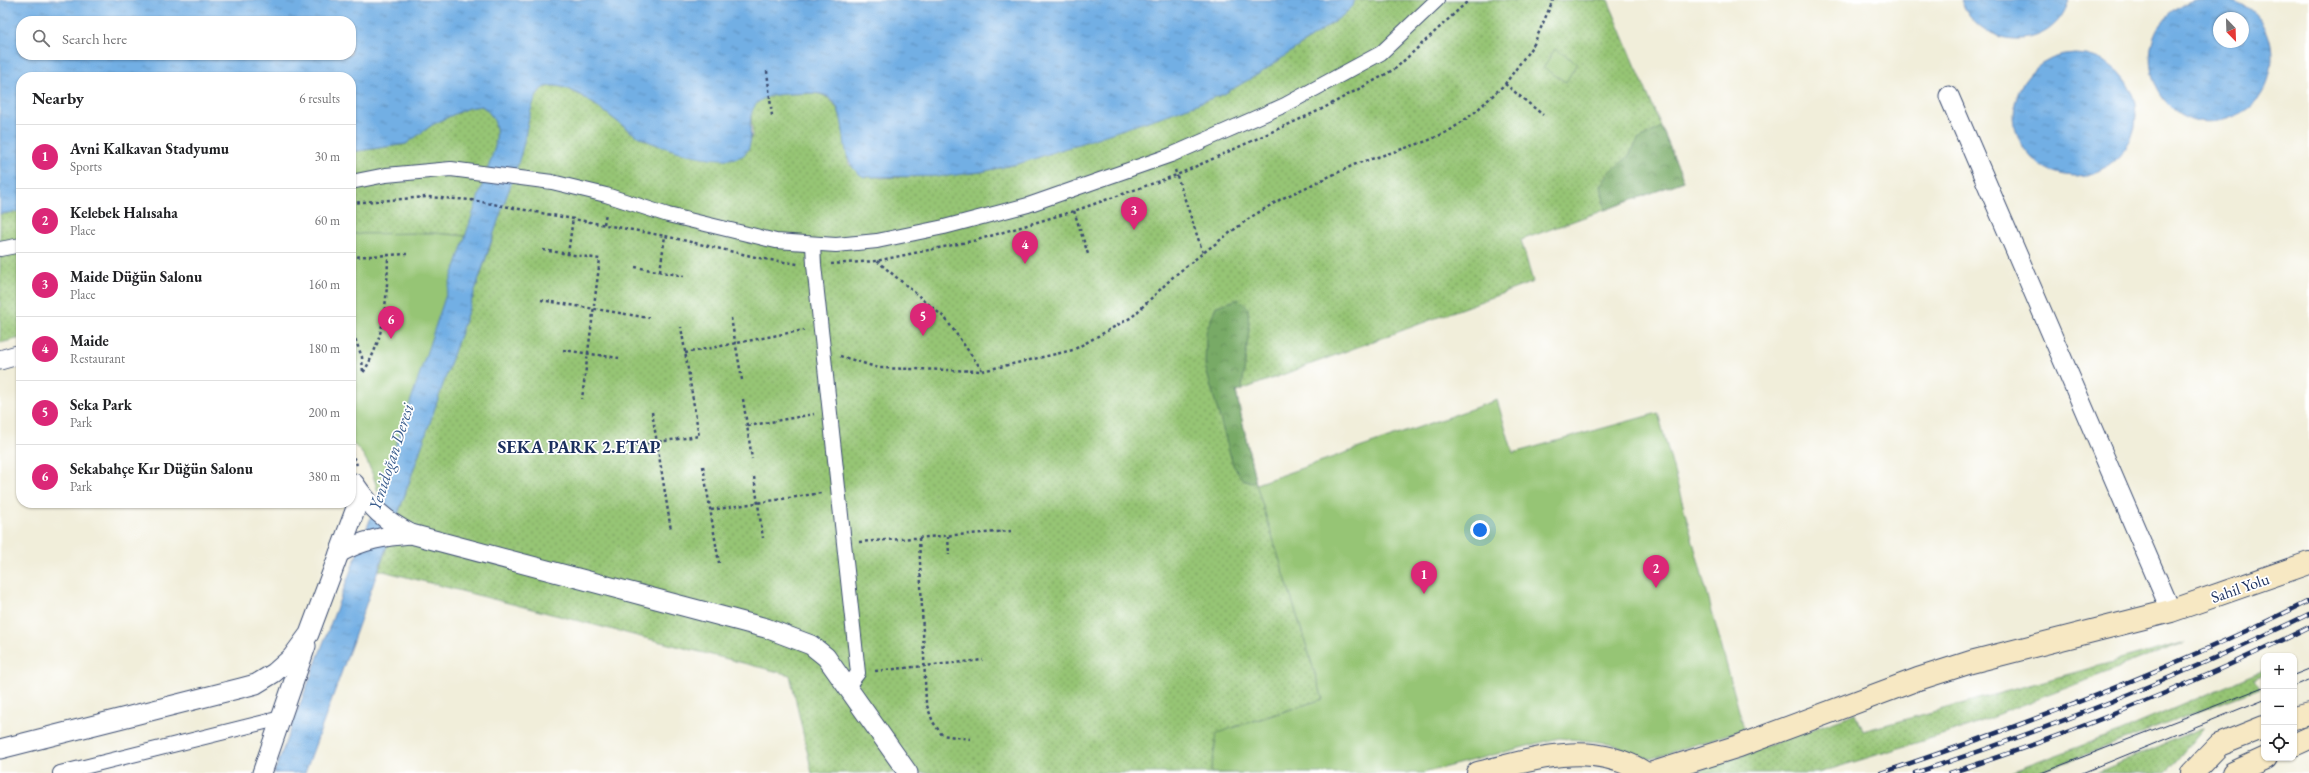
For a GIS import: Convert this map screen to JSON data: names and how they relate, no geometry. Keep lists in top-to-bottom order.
{
  "streets": {
    "main road": ["Sahil Yolu"]
  },
  "districts": ["SEKA PARK 2.ETAP"],
  "water": ["Yenidoğan Deresi"],
  "north": "bottom right",
  "page": {
    "search": "Search here",
    "heading": ["Nearby", "6 results"],
    "list": [
      {
        "mark": "1",
        "name": "Avni Kalkavan Stadyumu",
        "note": "Sports",
        "value": "30 m"
      },
      {
        "mark": "2",
        "name": "Kelebek Halısaha",
        "note": "Place",
        "value": "60 m"
      },
      {
        "mark": "3",
        "name": "Maide Düğün Salonu",
        "note": "Place",
        "value": "160 m"
      },
      {
        "mark": "4",
        "name": "Maide",
        "note": "Restaurant",
        "value": "180 m"
      },
      {
        "mark": "5",
        "name": "Seka Park",
        "note": "Park",
        "value": "200 m"
      },
      {
        "mark": "6",
        "name": "Sekabahçe Kır Düğün Salonu",
        "note": "Park",
        "value": "380 m"
      }
    ],
    "pins": [
      "3",
      "4",
      "5",
      "6",
      "2",
      "1"
    ],
    "map_buttons": ["+", "−"]
  }
}
